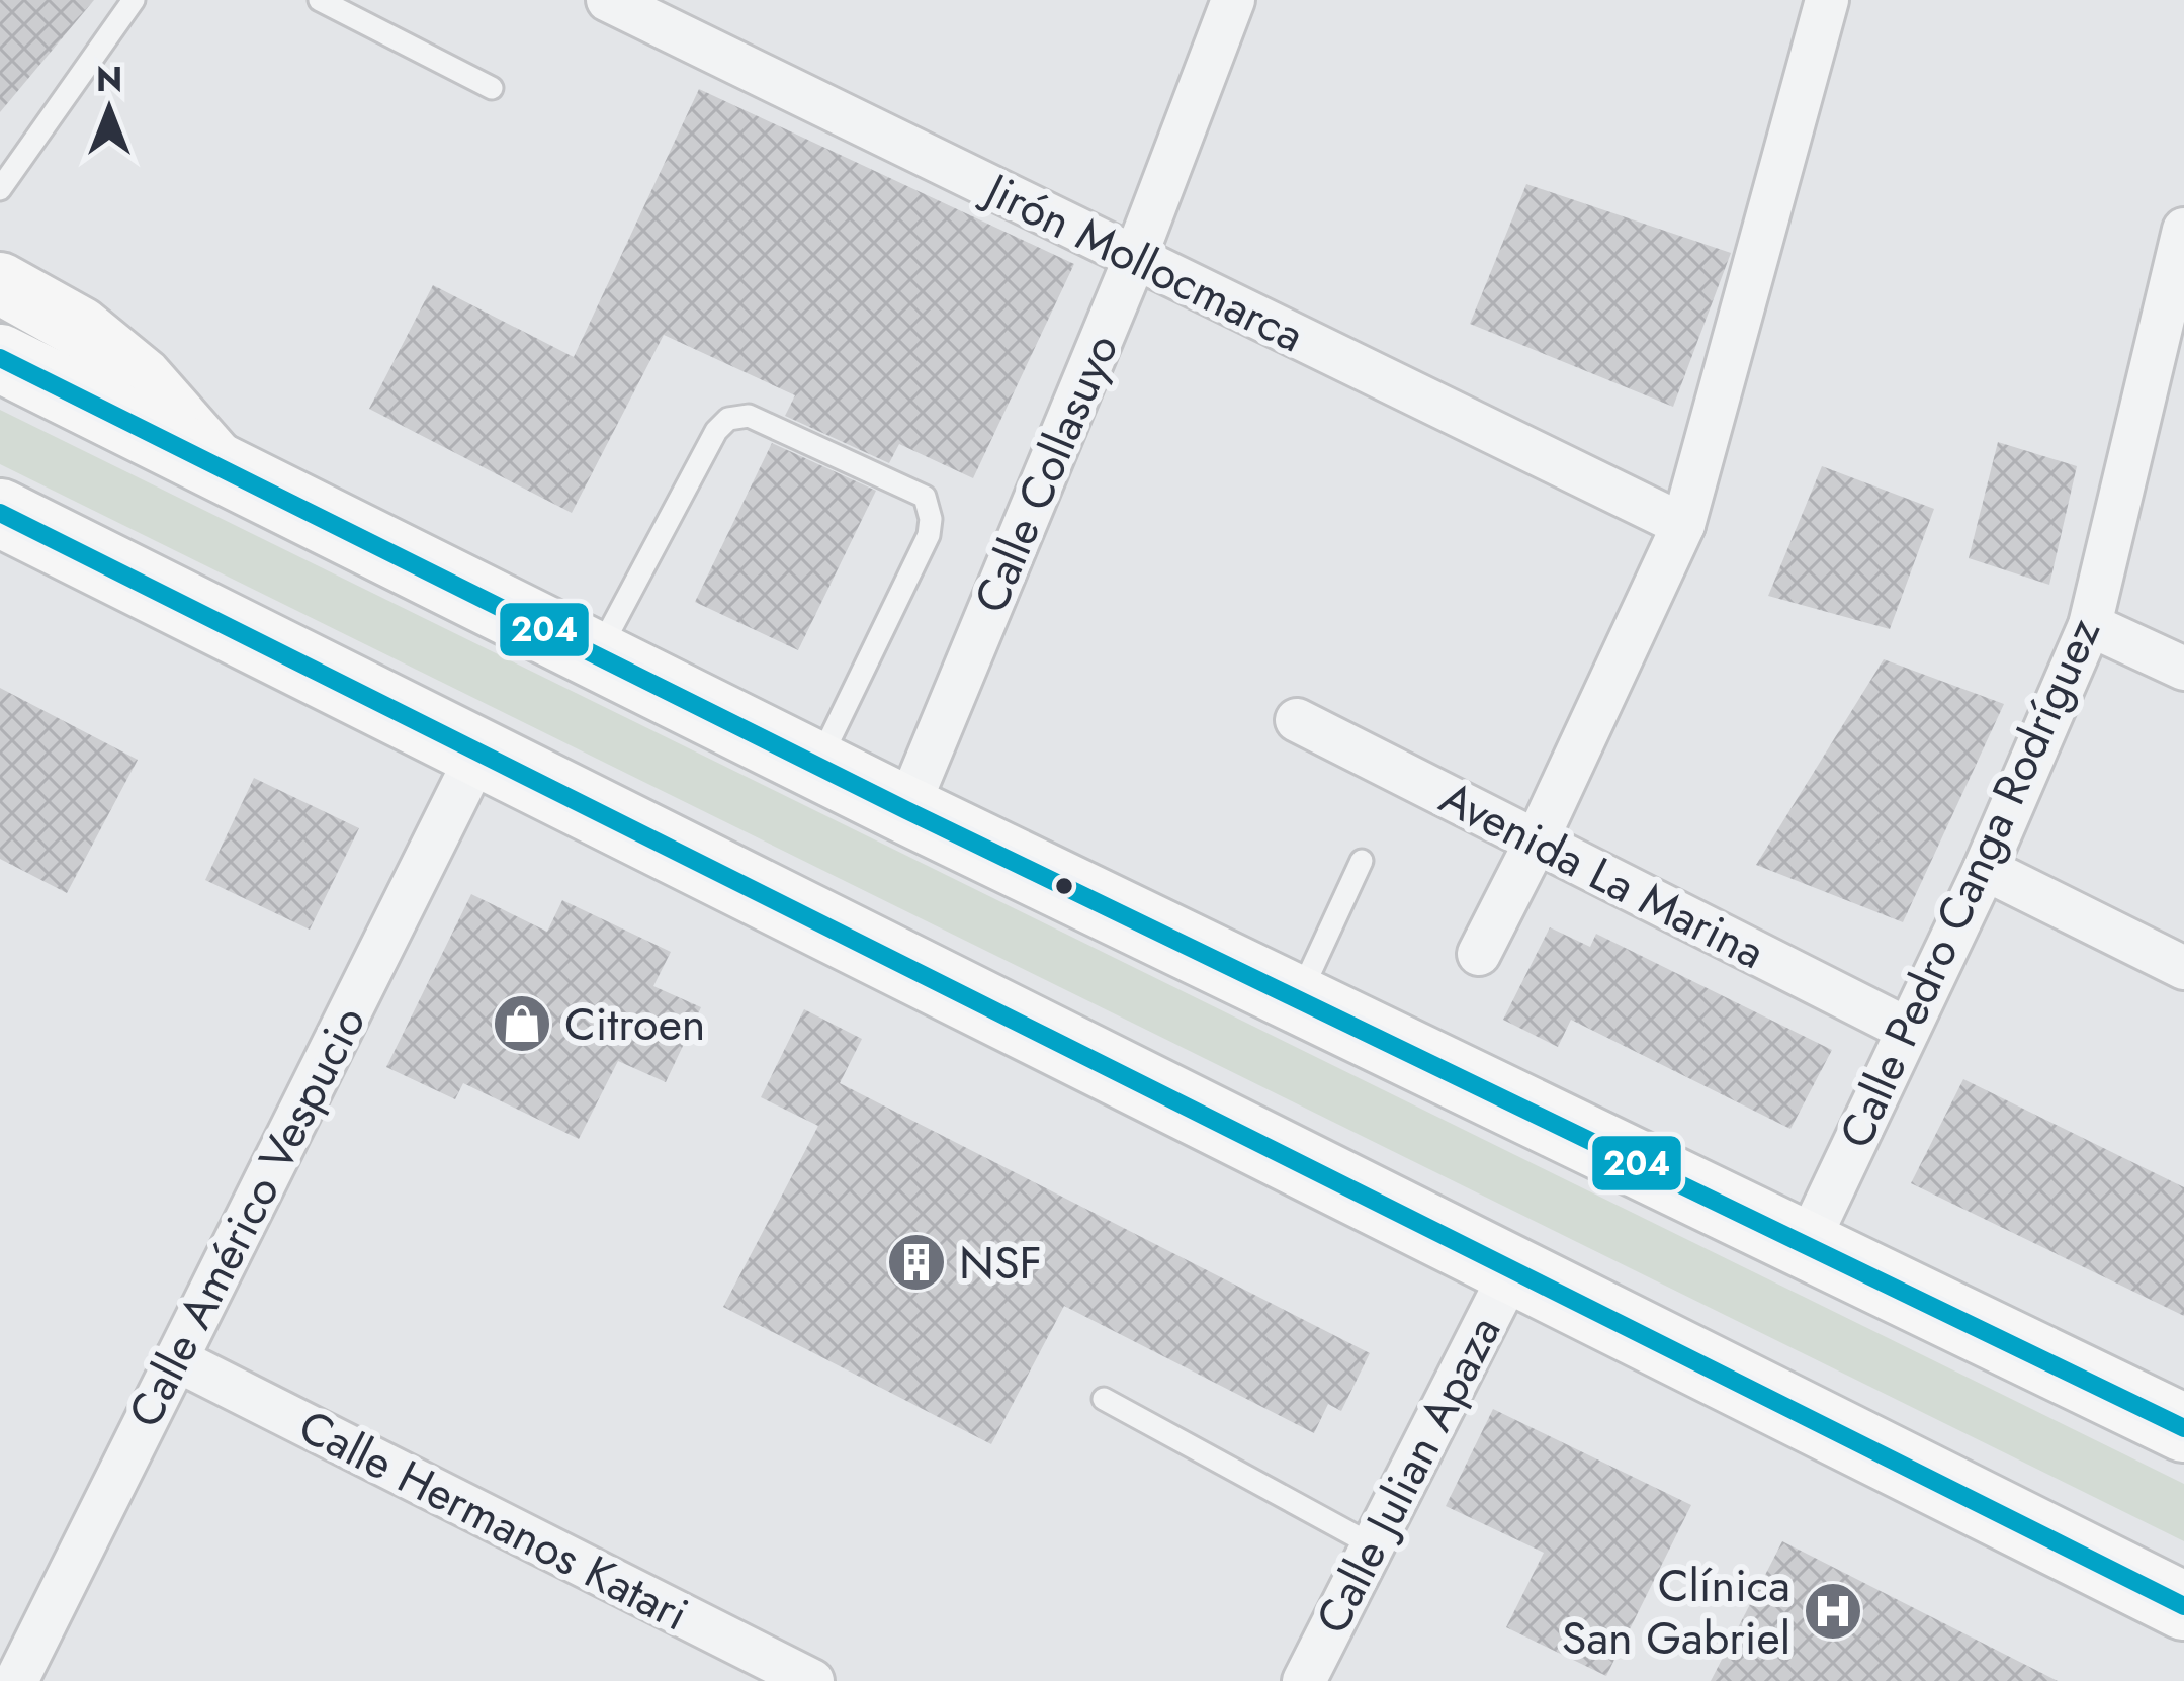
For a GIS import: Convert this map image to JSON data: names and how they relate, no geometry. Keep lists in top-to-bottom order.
{
  "streets": {
    "street": [
      "Jirón Mollocmarca",
      "Calle Collasuyo",
      "Avenida La Marina",
      "Calle Pedro Canga Rodríguez",
      "Calle Américo Vespucio",
      "Calle Julian Apaza",
      "Calle Hermanos Katari"
    ]
  },
  "crossings": [
    ["Jirón Mollocmarca", "Calle Collasuyo"],
    ["Avenida La Marina", "Calle Pedro Canga Rodríguez"],
    ["Calle Américo Vespucio", "Calle Hermanos Katari"]
  ],
  "places": {
    "shop": ["Citroen"],
    "building": ["NSF"],
    "hospital": ["Clínica San Gabriel"]
  },
  "lines": ["transit line 204"],
  "north": "top"
}
